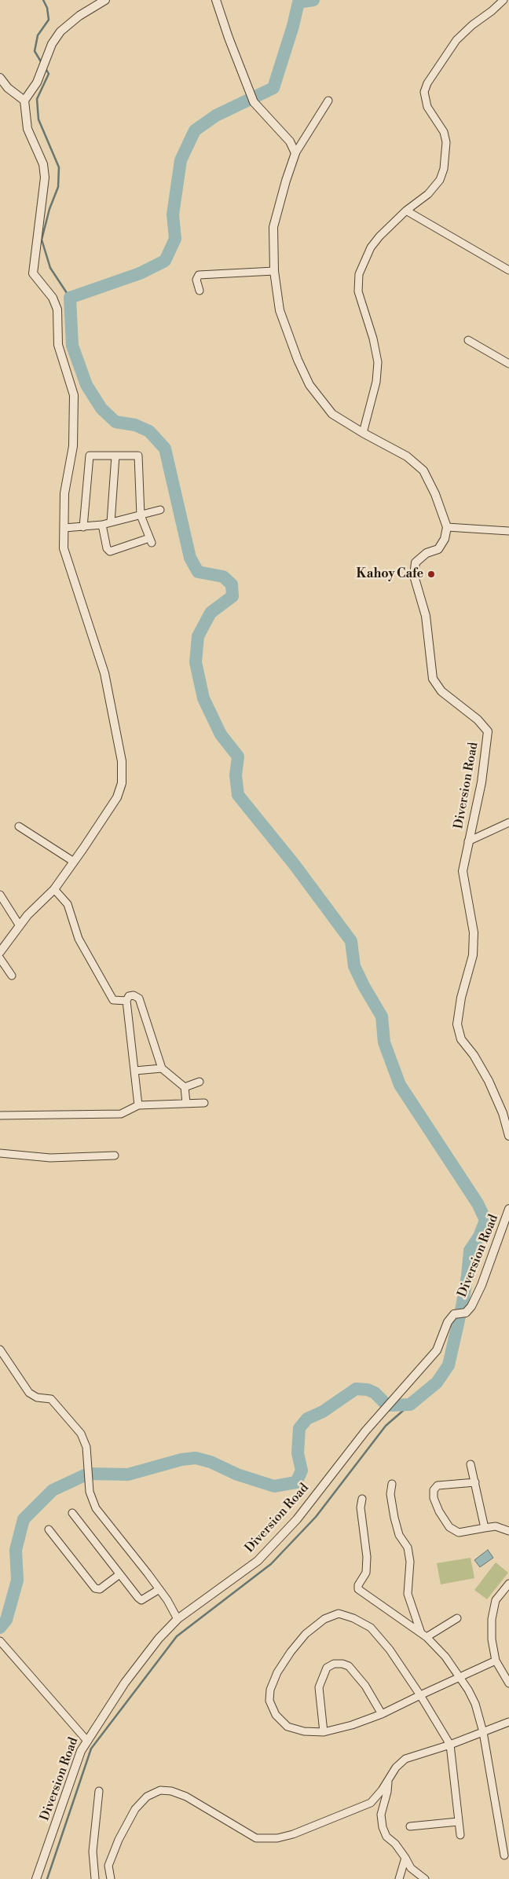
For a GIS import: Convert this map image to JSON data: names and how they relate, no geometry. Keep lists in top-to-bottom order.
{
  "streets": {
    "street": ["Diversion Road"]
  },
  "places": ["Kahoy Cafe"]
}
